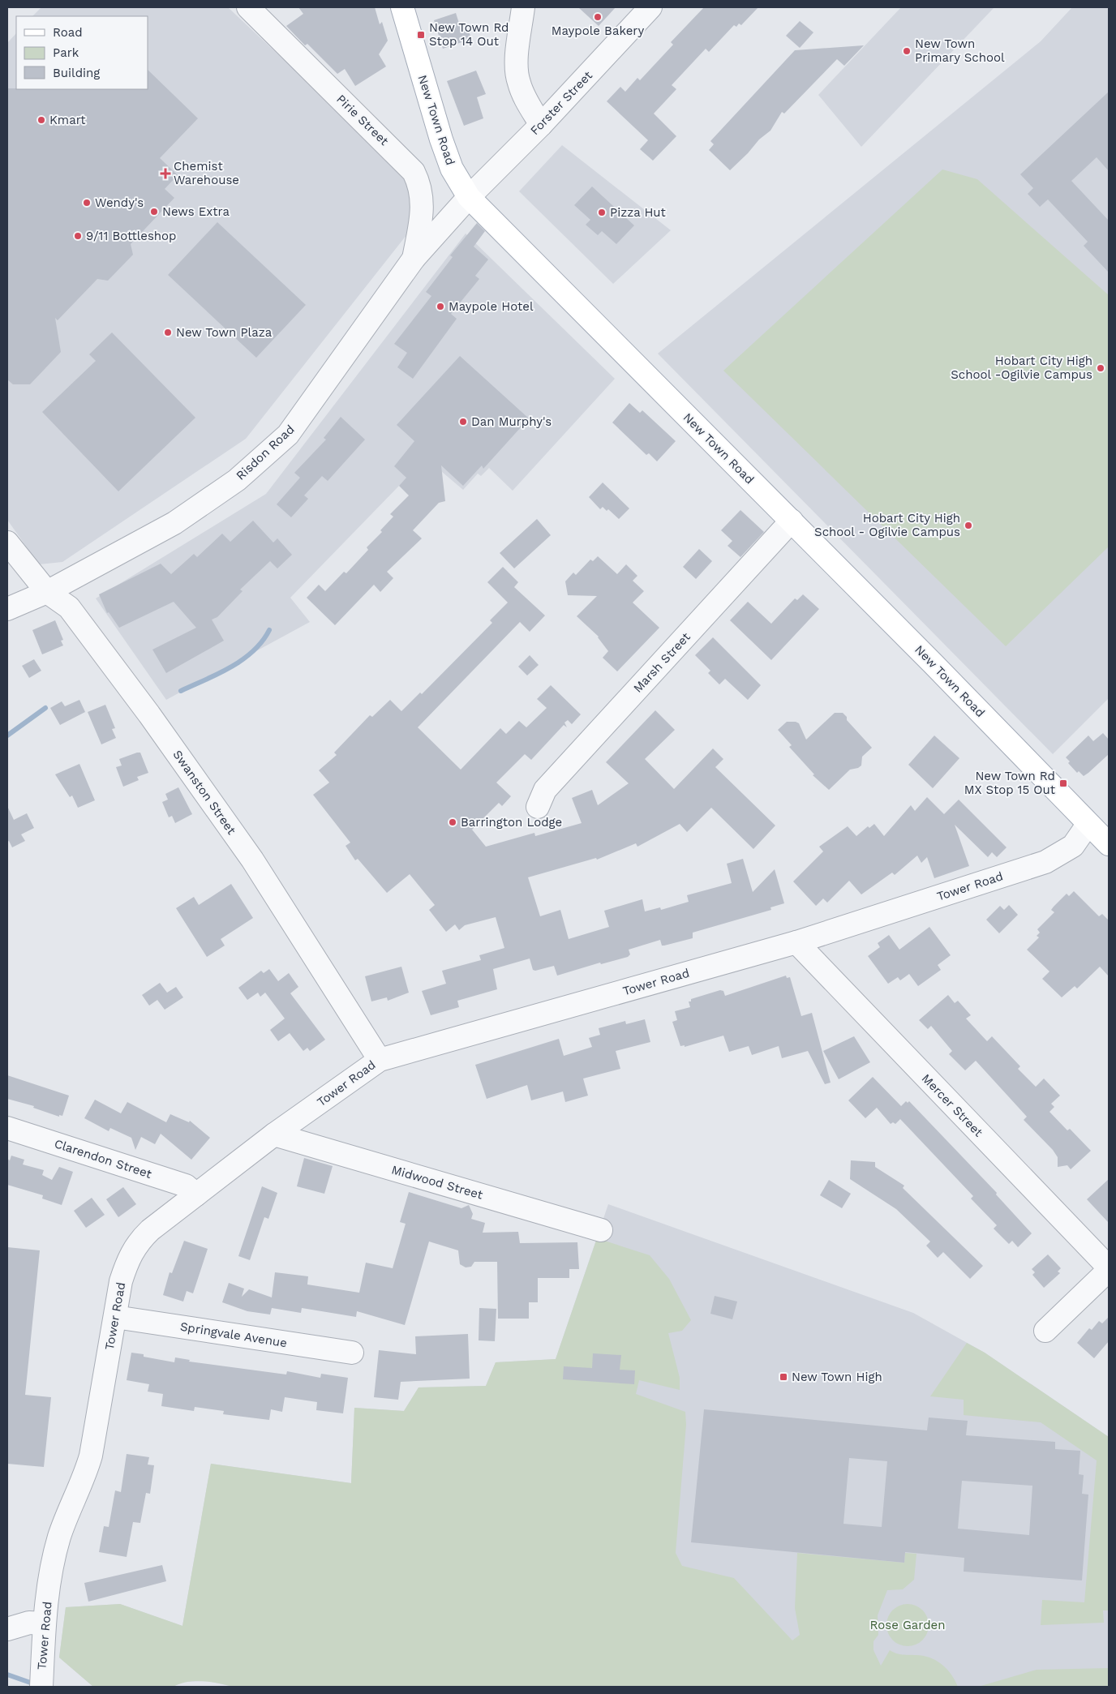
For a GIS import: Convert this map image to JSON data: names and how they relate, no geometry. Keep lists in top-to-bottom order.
{
  "streets": {
    "main road": ["New Town Road"],
    "street": [
      "Forster Street",
      "Pirie Street",
      "Risdon Road",
      "Marsh Street",
      "Swanston Street",
      "Tower Road",
      "Mercer Street",
      "Clarendon Street",
      "Midwood Street",
      "Springvale Avenue"
    ]
  },
  "crossings": [
    ["Forster Street", "New Town Road"],
    ["Forster Street", "Risdon Road"],
    ["Pirie Street", "Risdon Road"],
    ["New Town Road", "Risdon Road"],
    ["New Town Road", "Marsh Street"],
    ["New Town Road", "Tower Road"],
    ["Risdon Road", "Swanston Street"],
    ["Swanston Street", "Tower Road"],
    ["Tower Road", "Mercer Street"],
    ["Tower Road", "Clarendon Street"],
    ["Tower Road", "Midwood Street"],
    ["Tower Road", "Springvale Avenue"]
  ],
  "parks": ["Rose Garden"],
  "places": {
    "other": [
      "Maypole Bakery",
      "New Town Primary School",
      "Kmart",
      "Wendy's",
      "News Extra",
      "Pizza Hut",
      "9/11 Bottleshop",
      "Maypole Hotel",
      "New Town Plaza",
      "Hobart City High School -Ogilvie Campus",
      "Dan Murphy's",
      "Hobart City High School - Ogilvie Campus",
      "Barrington Lodge"
    ],
    "transit": ["New Town Rd Stop 14 Out", "New Town Rd MX Stop 15 Out", "New Town High"],
    "health": ["Chemist Warehouse"]
  },
  "legend": ["Road", "Park", "Building"]
}
